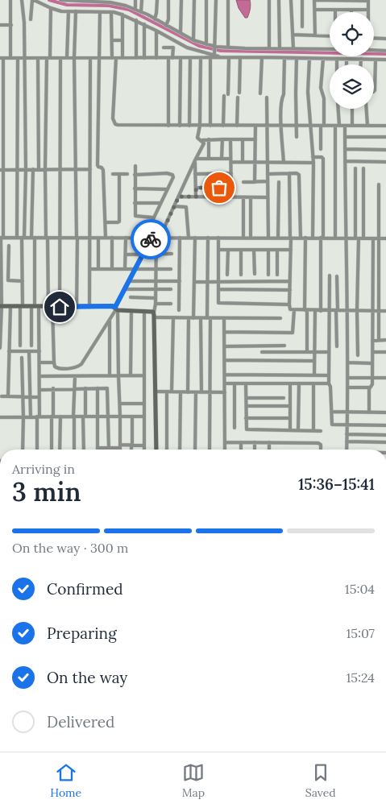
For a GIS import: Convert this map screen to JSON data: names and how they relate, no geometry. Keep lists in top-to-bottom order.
{
  "page": {
    "heading": ["3 min", "Arriving in", "15:36–15:41"],
    "bar": "On the way · 300 m",
    "list": [
      ["Confirmed", "15:04"],
      ["Preparing", "15:07"],
      ["On the way", "15:24"],
      "Delivered"
    ],
    "tabs": ["Home", "Map", "Saved"]
  }
}
